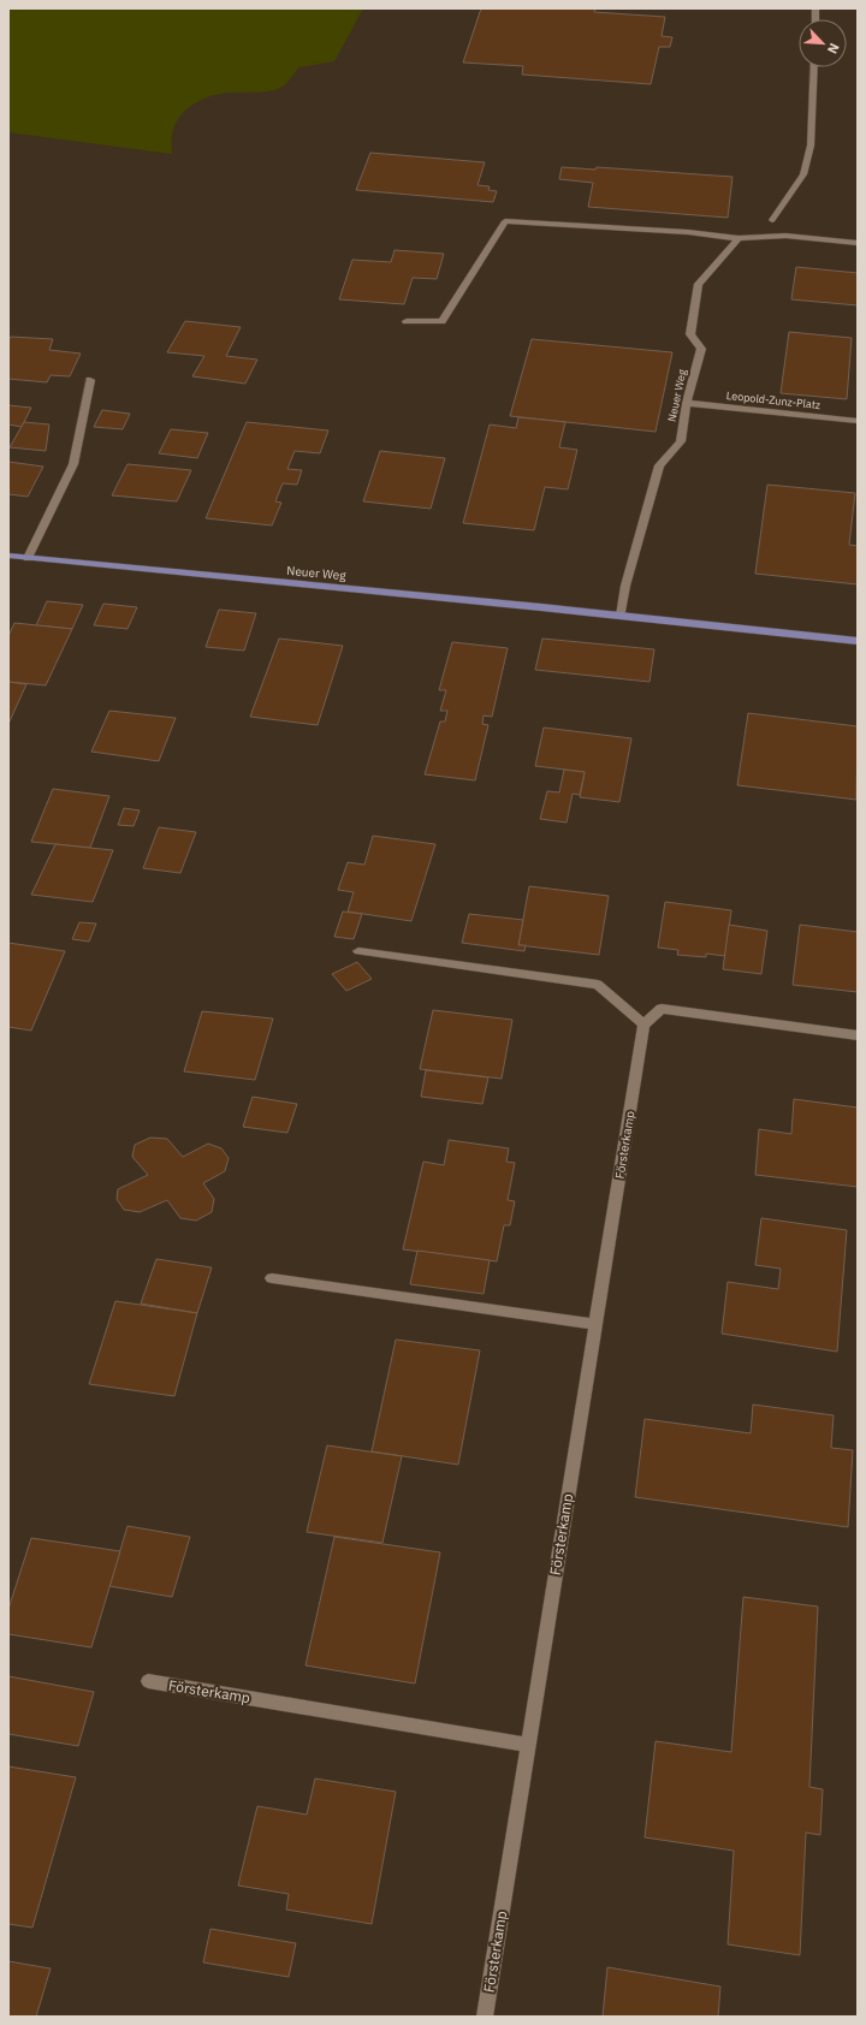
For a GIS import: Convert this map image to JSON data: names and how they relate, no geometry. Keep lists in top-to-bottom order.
{
  "streets": {
    "main road": ["Neuer Weg"],
    "street": ["Leopold-Zunz-Platz", "Försterkamp"]
  },
  "crossings": [
    ["Neuer Weg", "Leopold-Zunz-Platz"]
  ],
  "north": "bottom right"
}
